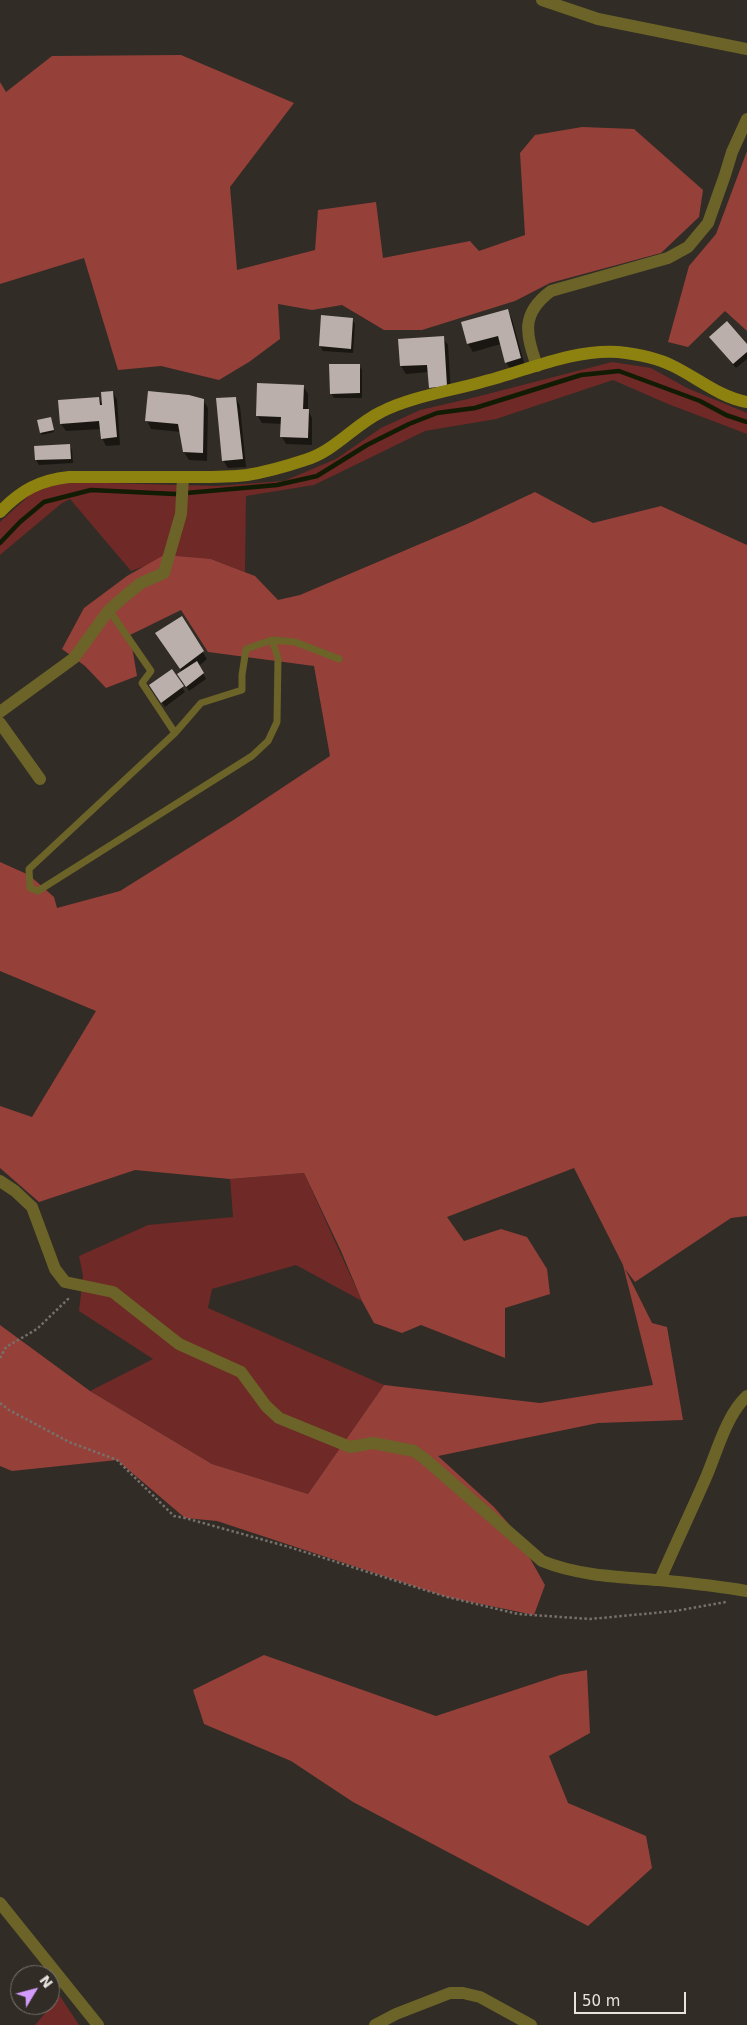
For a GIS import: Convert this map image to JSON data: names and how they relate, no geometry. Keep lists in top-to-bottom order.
{
  "scale_bar": "50 m",
  "north": "top right"
}
